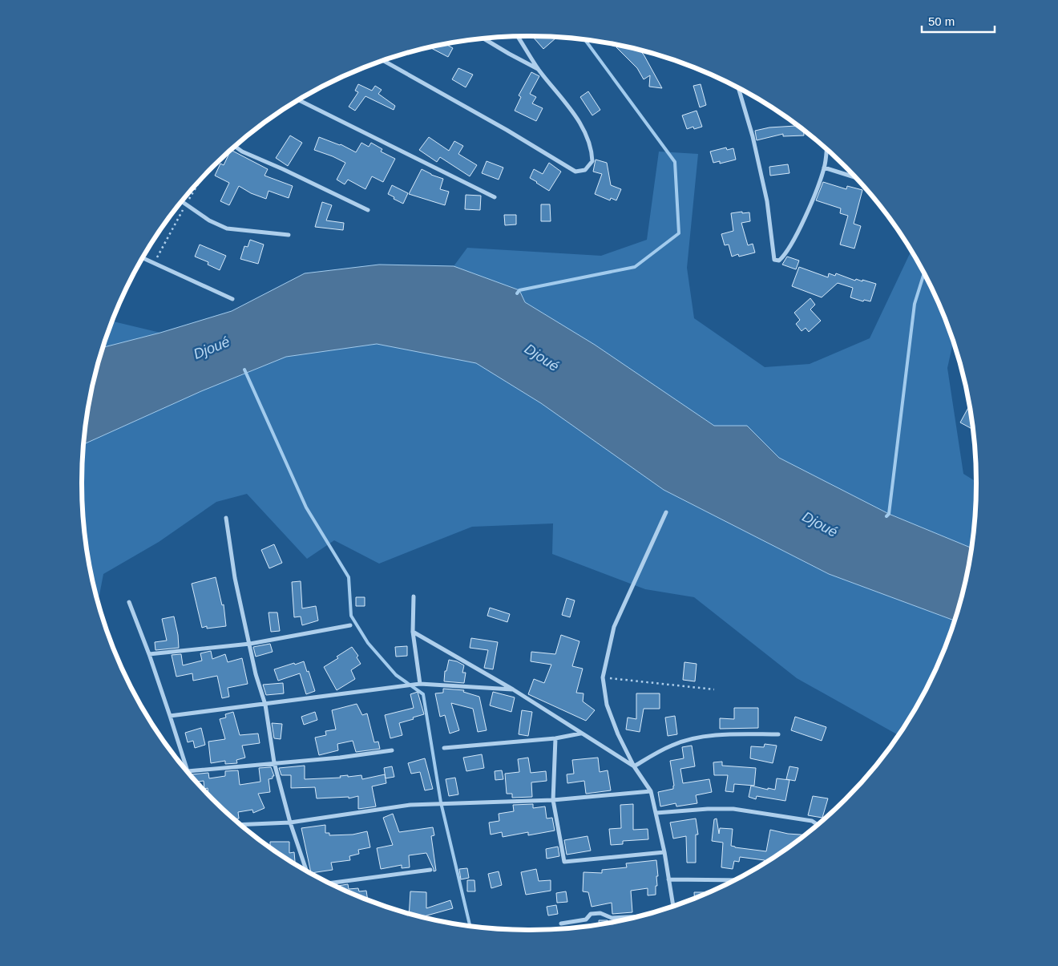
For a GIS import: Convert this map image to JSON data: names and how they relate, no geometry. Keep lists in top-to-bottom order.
{
  "water": ["Djoué"],
  "scale_bar": "50 m"
}
